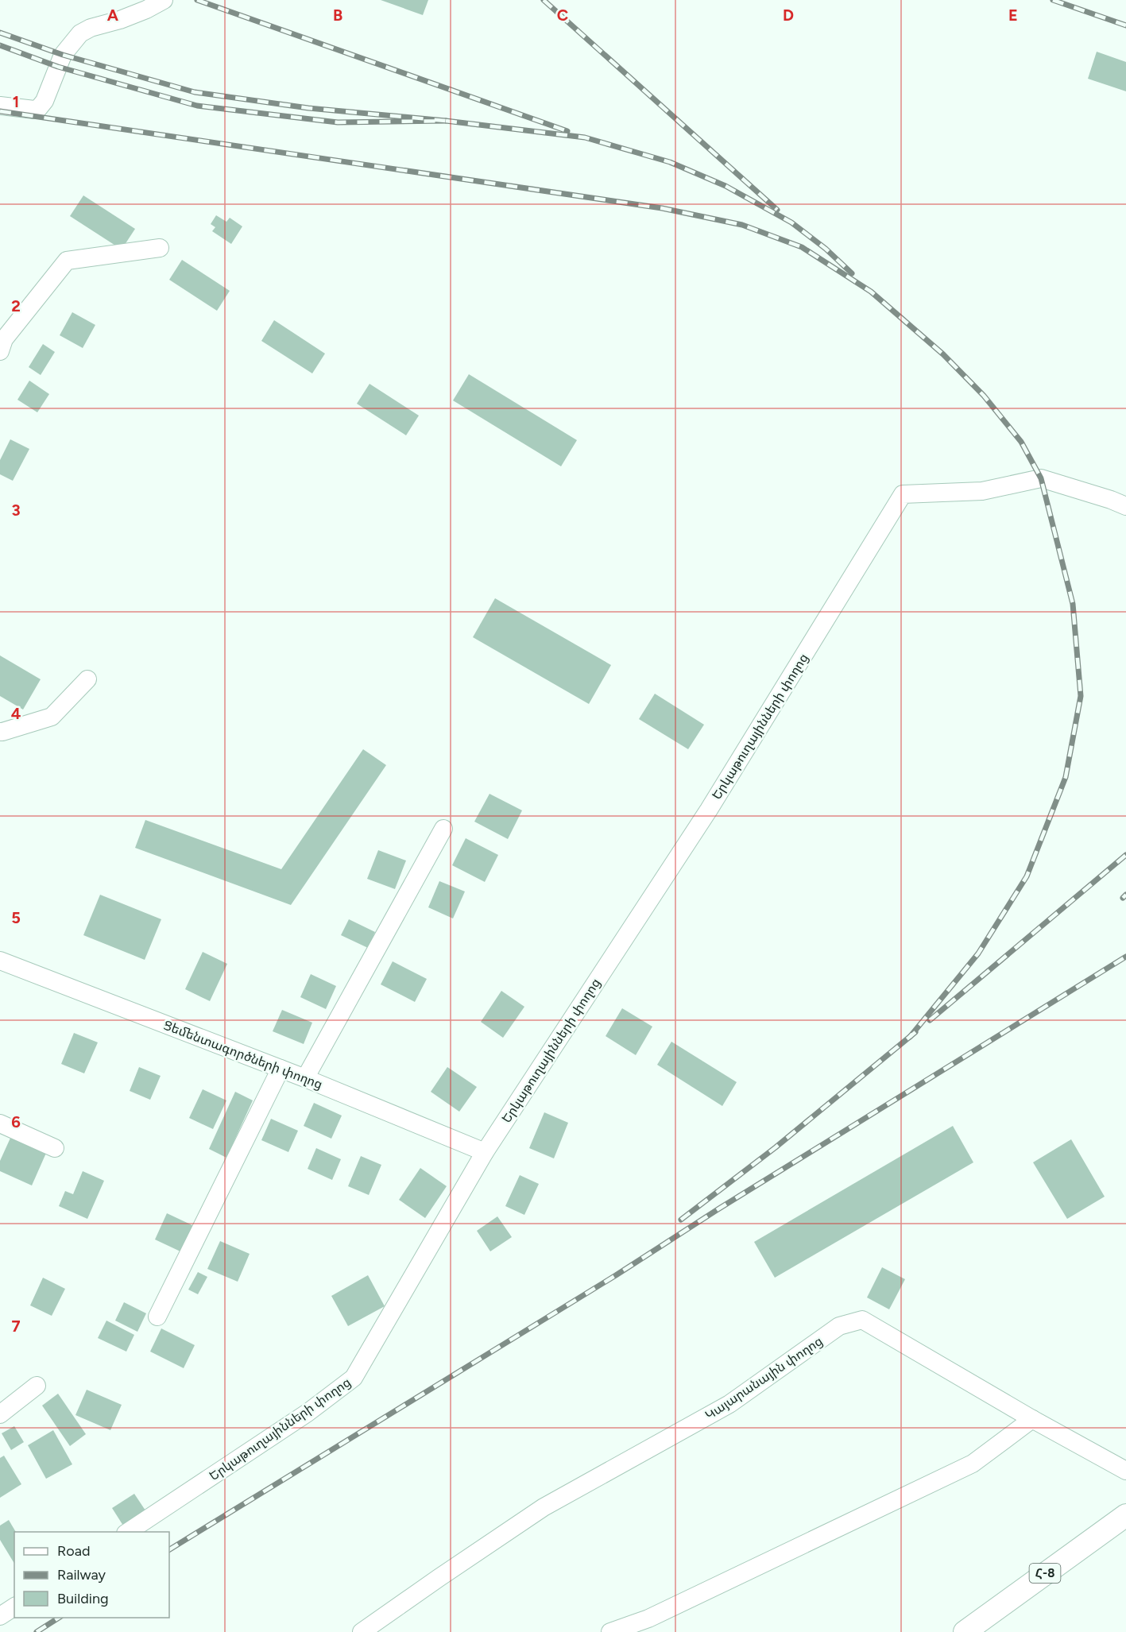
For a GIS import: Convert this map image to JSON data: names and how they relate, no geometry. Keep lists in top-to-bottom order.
{
  "streets": {
    "main road": ["Հ-8"],
    "street": ["Երկաթուղայինների փողոց", "Ցեմենտագործների փողոց", "Կայարանային փողոց"]
  },
  "crossings": [
    ["Երկաթուղայինների փողոց", "Ցեմենտագործների փողոց"]
  ],
  "legend": ["Road", "Railway", "Building"],
  "grid": {
    "columns": [
      "A",
      "B",
      "C",
      "D",
      "E"
    ],
    "rows": [
      "1",
      "2",
      "3",
      "4",
      "5",
      "6",
      "7"
    ]
  }
}
